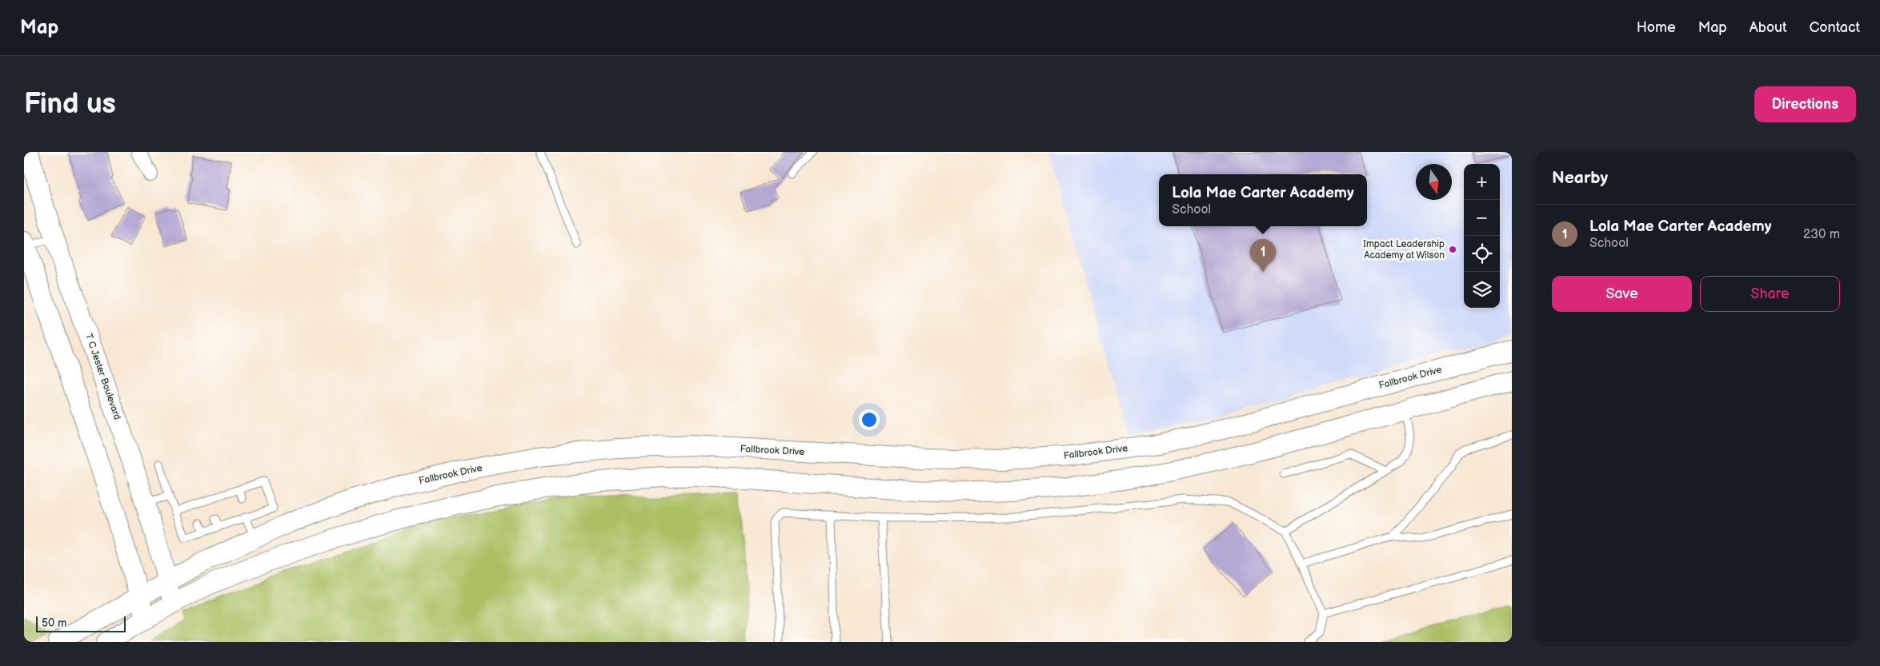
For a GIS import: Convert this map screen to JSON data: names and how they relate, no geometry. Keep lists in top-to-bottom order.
{
  "streets": {
    "main road": ["T C Jester Boulevard", "Fallbrook Drive"]
  },
  "crossings": [
    ["T C Jester Boulevard", "Fallbrook Drive"]
  ],
  "places": ["Impact Leadership Academy at Wilson"],
  "scale_bar": "50 m",
  "north": "bottom",
  "page": {
    "header": "Map",
    "nav": [
      "Home",
      "Map",
      "About",
      "Contact"
    ],
    "buttons": [
      "Directions",
      ["Save", "Share"]
    ],
    "title": "Find us",
    "heading": "Nearby",
    "map_buttons": ["+", "−"],
    "popup": ["Lola Mae Carter Academy", "School"],
    "list": [
      {
        "mark": "1",
        "name": "Lola Mae Carter Academy",
        "note": "School",
        "value": "230 m"
      }
    ],
    "pins": "1",
    "scale": "50 m"
  }
}
